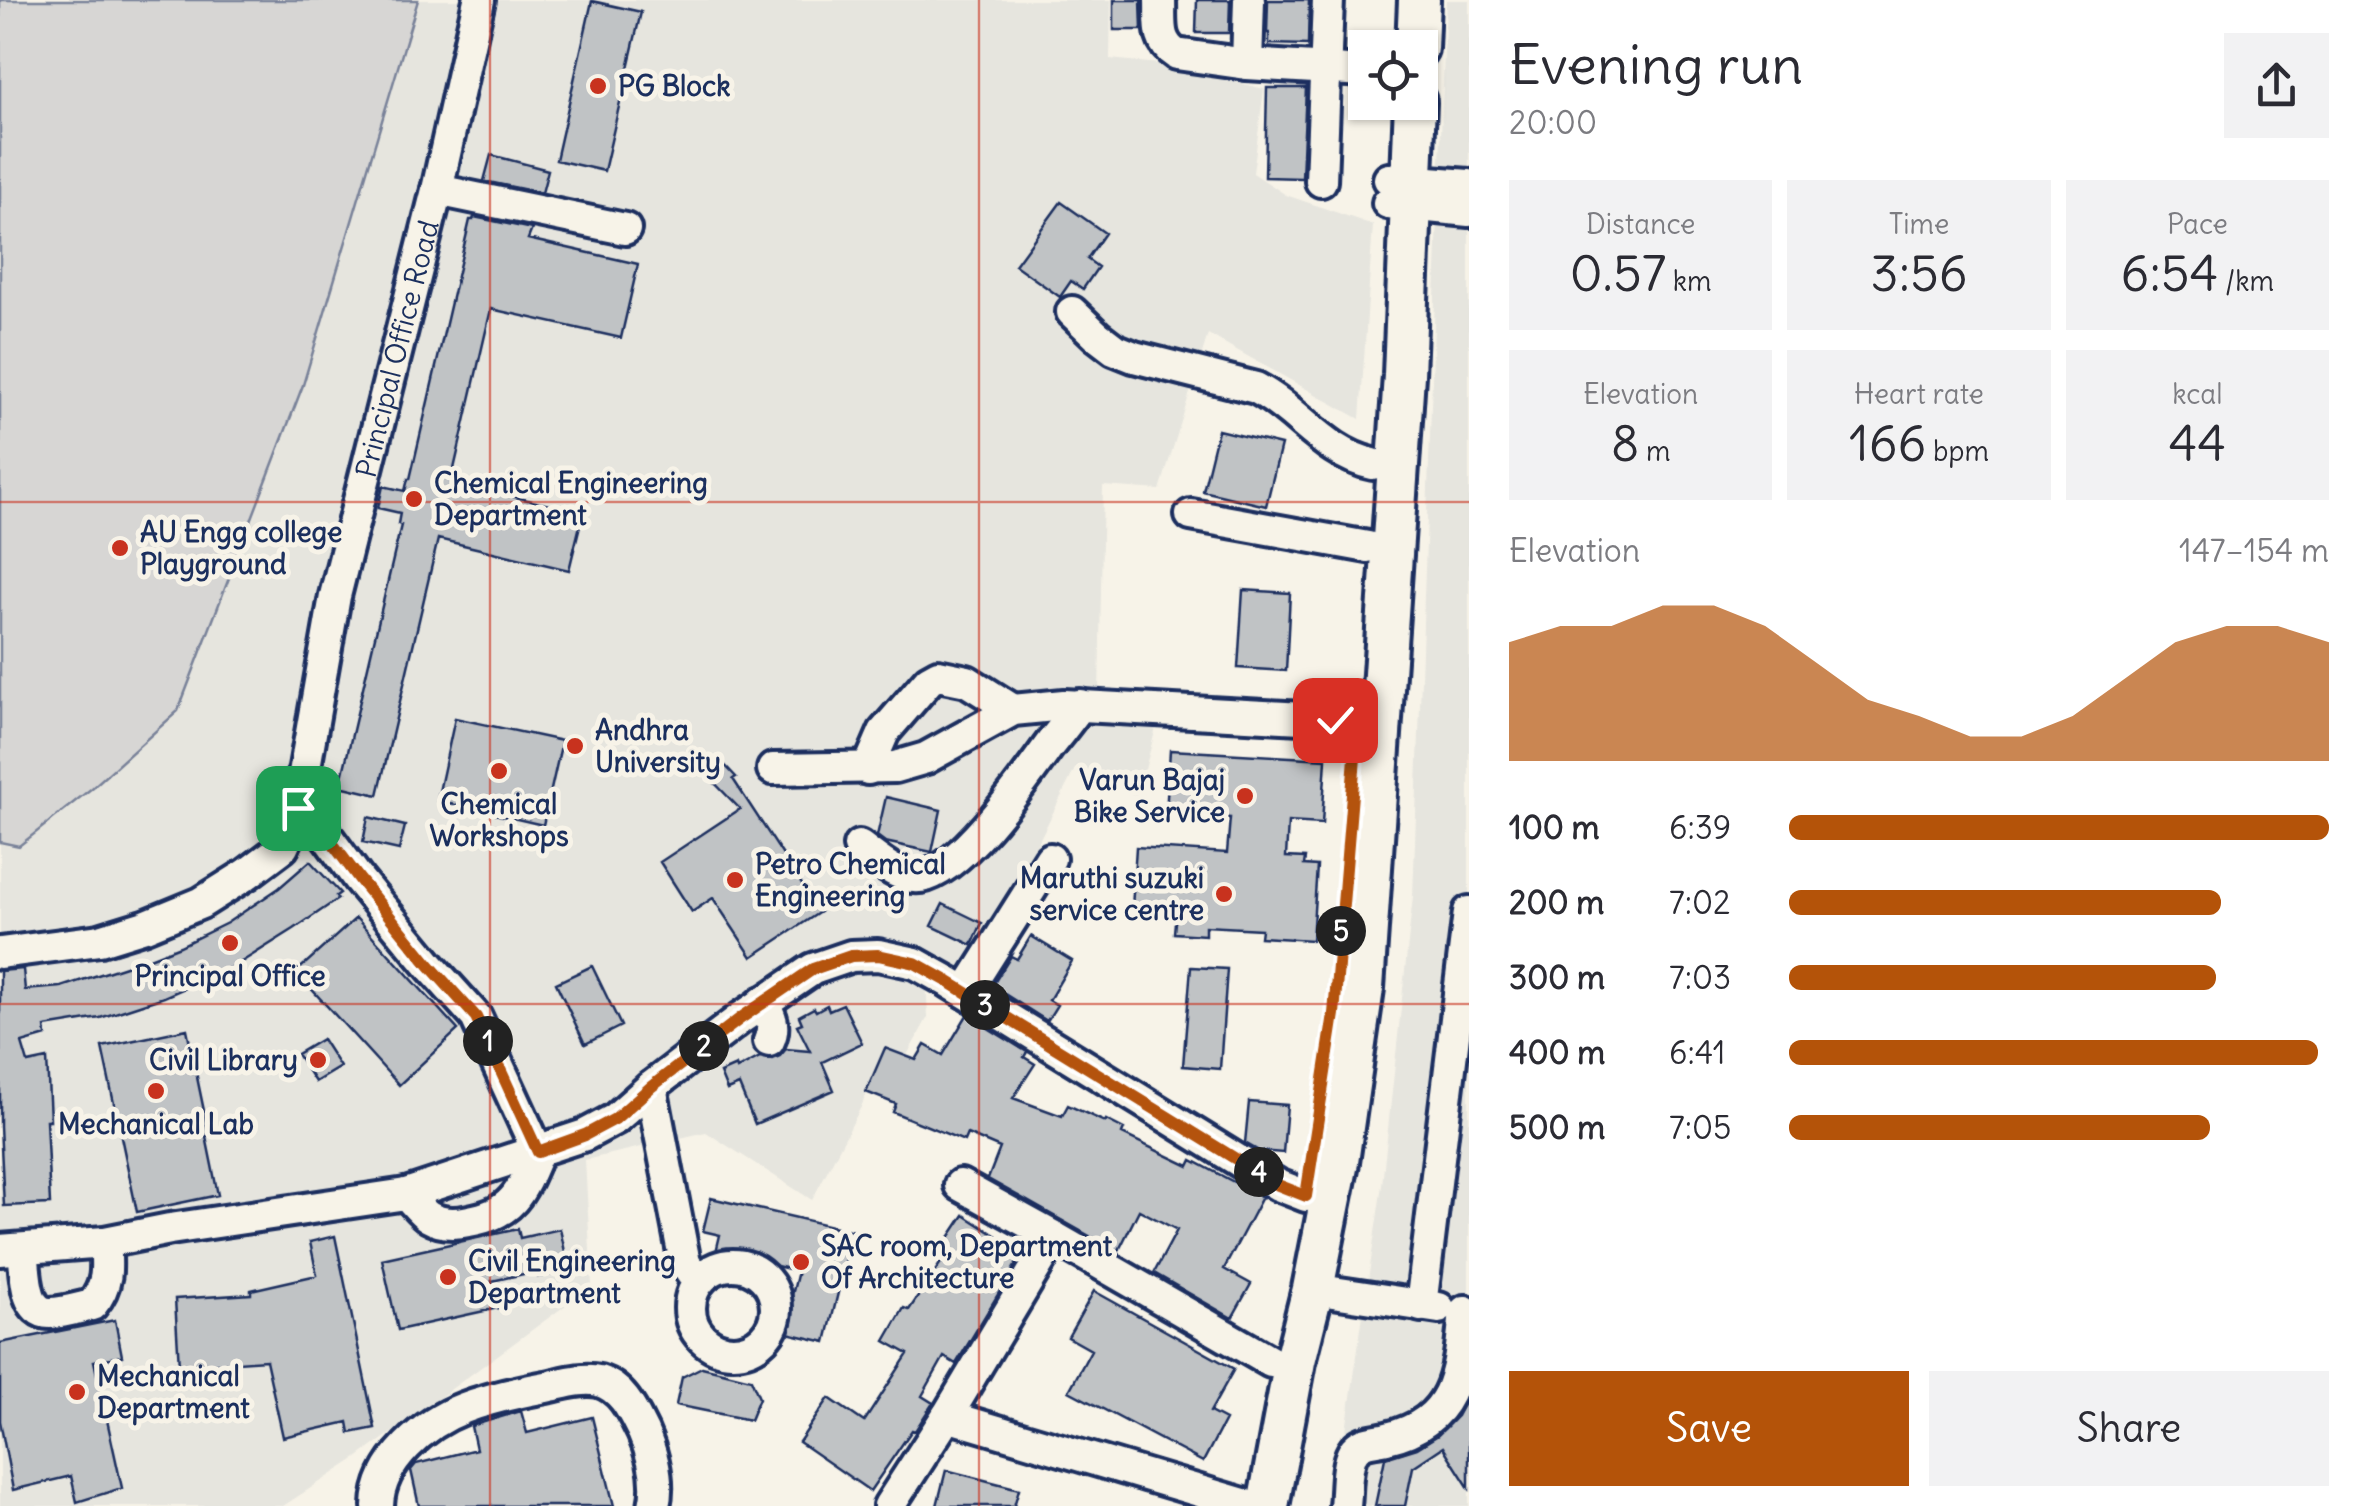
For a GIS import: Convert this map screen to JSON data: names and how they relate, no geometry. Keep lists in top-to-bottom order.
{
  "streets": {
    "street": ["Principal Office Road"]
  },
  "places": [
    "PG Block",
    "Chemical Engineering Department",
    "AU Engg college Playground",
    "Andhra University",
    "Chemical Workshops",
    "Varun Bajaj Bike Service",
    "Petro Chemical Engineering",
    "Maruthi suzuki service centre",
    "Principal Office",
    "Civil Library",
    "Mechanical Lab",
    "SAC room, Department Of Architecture",
    "Civil Engineering Department",
    "Mechanical Department"
  ],
  "page": {
    "heading": ["Evening run", "20:00"],
    "stats": [
      ["Distance", "0.57 km"],
      ["Time", "3:56"],
      ["Pace", "6:54 /km"],
      ["Elevation", "8 m"],
      ["Heart rate", "166 bpm"],
      ["kcal", "44"]
    ],
    "chart": ["Elevation", "147–154 m"],
    "list": [
      {
        "name": "100 m",
        "note": "6:39"
      },
      {
        "name": "200 m",
        "note": "7:02"
      },
      {
        "name": "300 m",
        "note": "7:03"
      },
      {
        "name": "400 m",
        "note": "6:41"
      },
      {
        "name": "500 m",
        "note": "7:05"
      }
    ],
    "pins": [
      "5",
      "3",
      "1",
      "2",
      "4"
    ],
    "buttons": ["Save", "Share"]
  }
}
